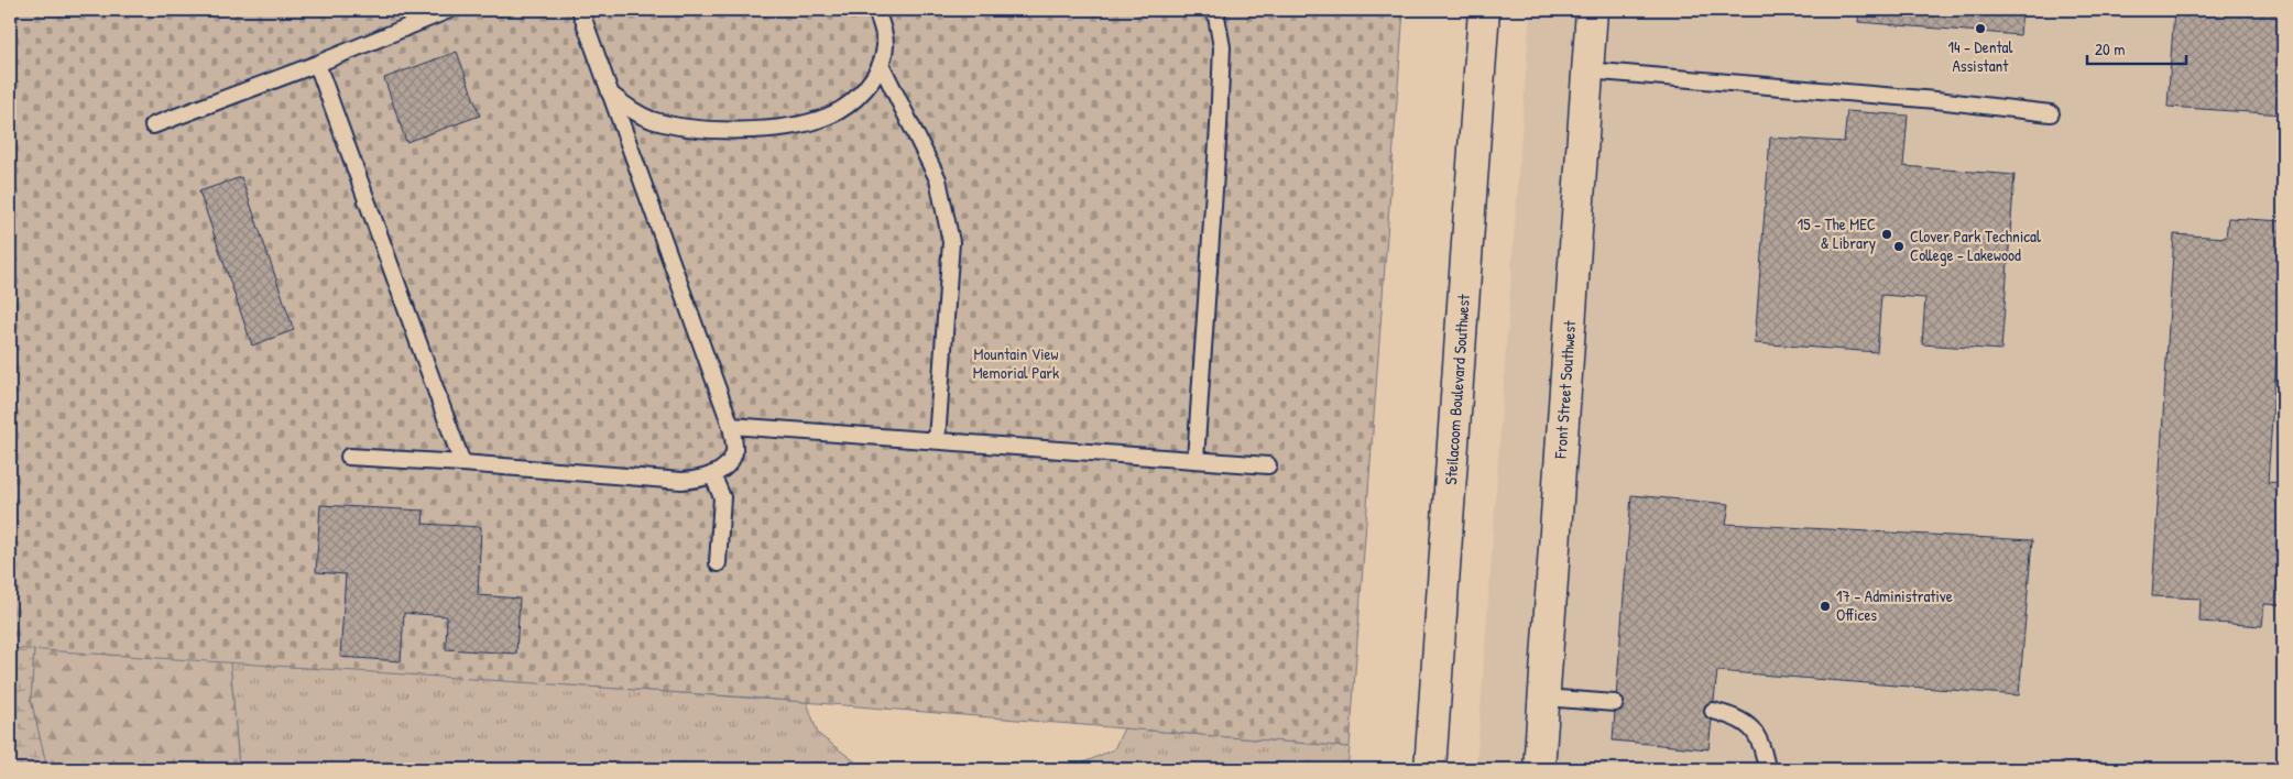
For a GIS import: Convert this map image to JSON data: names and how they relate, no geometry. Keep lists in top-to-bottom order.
{
  "streets": {
    "street": ["Steilacoom Boulevard Southwest", "Front Street Southwest"]
  },
  "parks": ["Mountain View Memorial Park"],
  "places": [
    "14 - Dental Assistant",
    "15 - The MEC & Library",
    "Clover Park Technical College - Lakewood",
    "17 - Administrative Offices"
  ],
  "scale_bar": "20 m"
}
